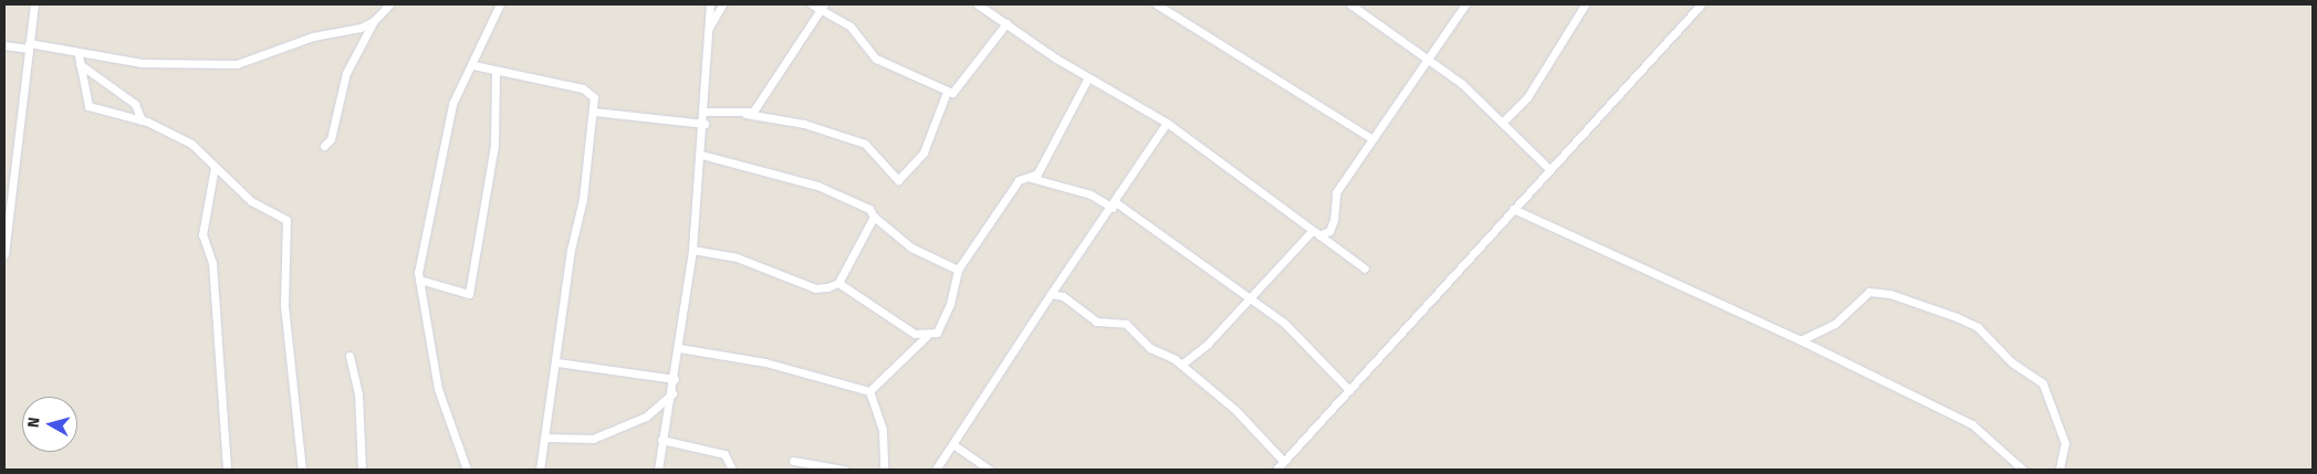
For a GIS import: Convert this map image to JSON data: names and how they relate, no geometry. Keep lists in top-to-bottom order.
{
  "north": "left"
}
